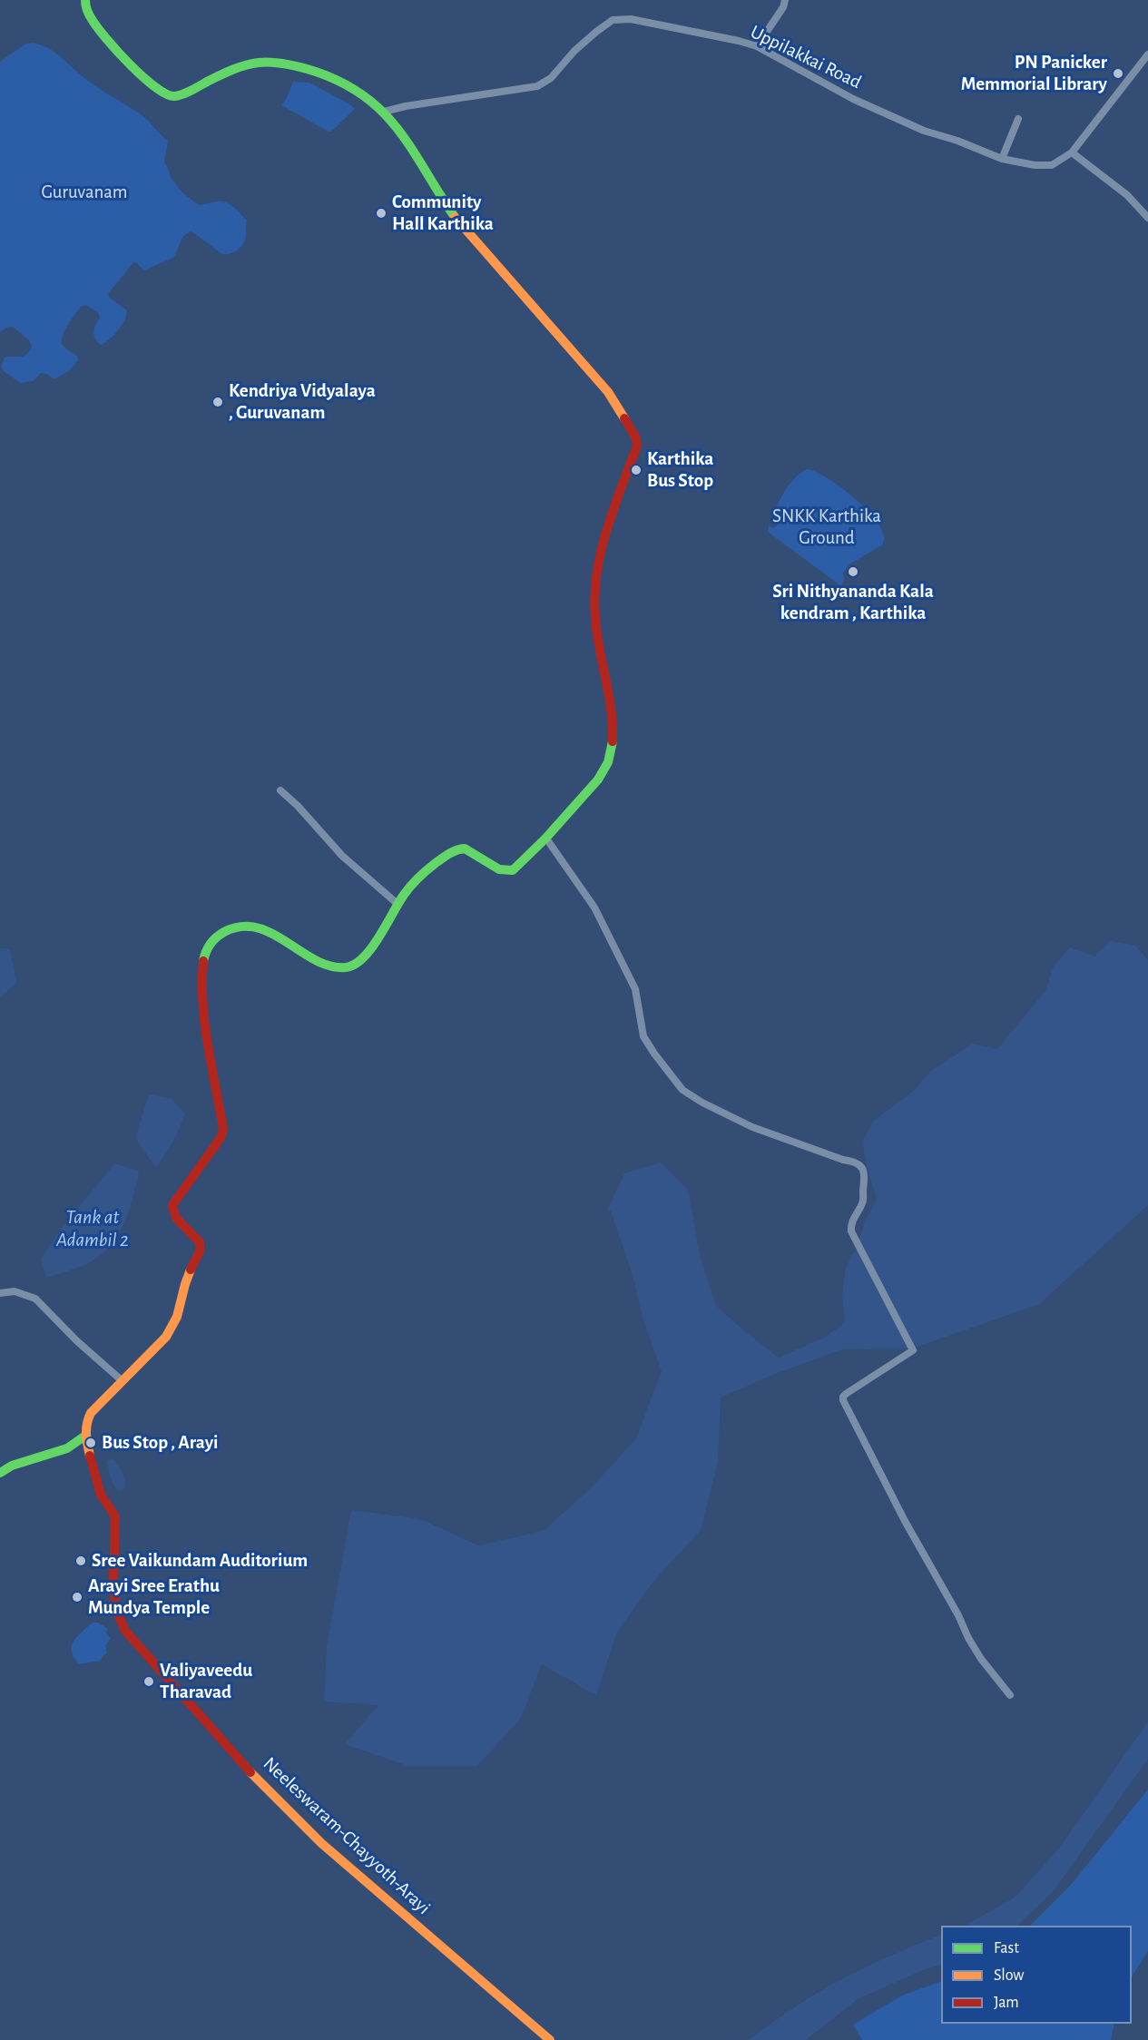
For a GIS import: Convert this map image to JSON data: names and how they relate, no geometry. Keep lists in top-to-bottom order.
{
  "streets": {
    "main road": ["Neeleswaram-Chayyoth-Arayi"],
    "street": ["Uppilakkai Road"]
  },
  "water": ["Tank at Adambil 2"],
  "parks": ["Guruvanam", "SNKK Karthika Ground"],
  "places": [
    "PN Panicker Memmorial Library",
    "Community Hall Karthika",
    "Kendriya Vidyalaya , Guruvanam",
    "Karthika Bus Stop",
    "Sri Nithyananda Kala kendram , Karthika",
    "Bus Stop , Arayi",
    "Sree Vaikundam Auditorium",
    "Arayi Sree Erathu Mundya Temple",
    "Valiyaveedu Tharavad"
  ],
  "legend": ["Fast", "Slow", "Jam"]
}
